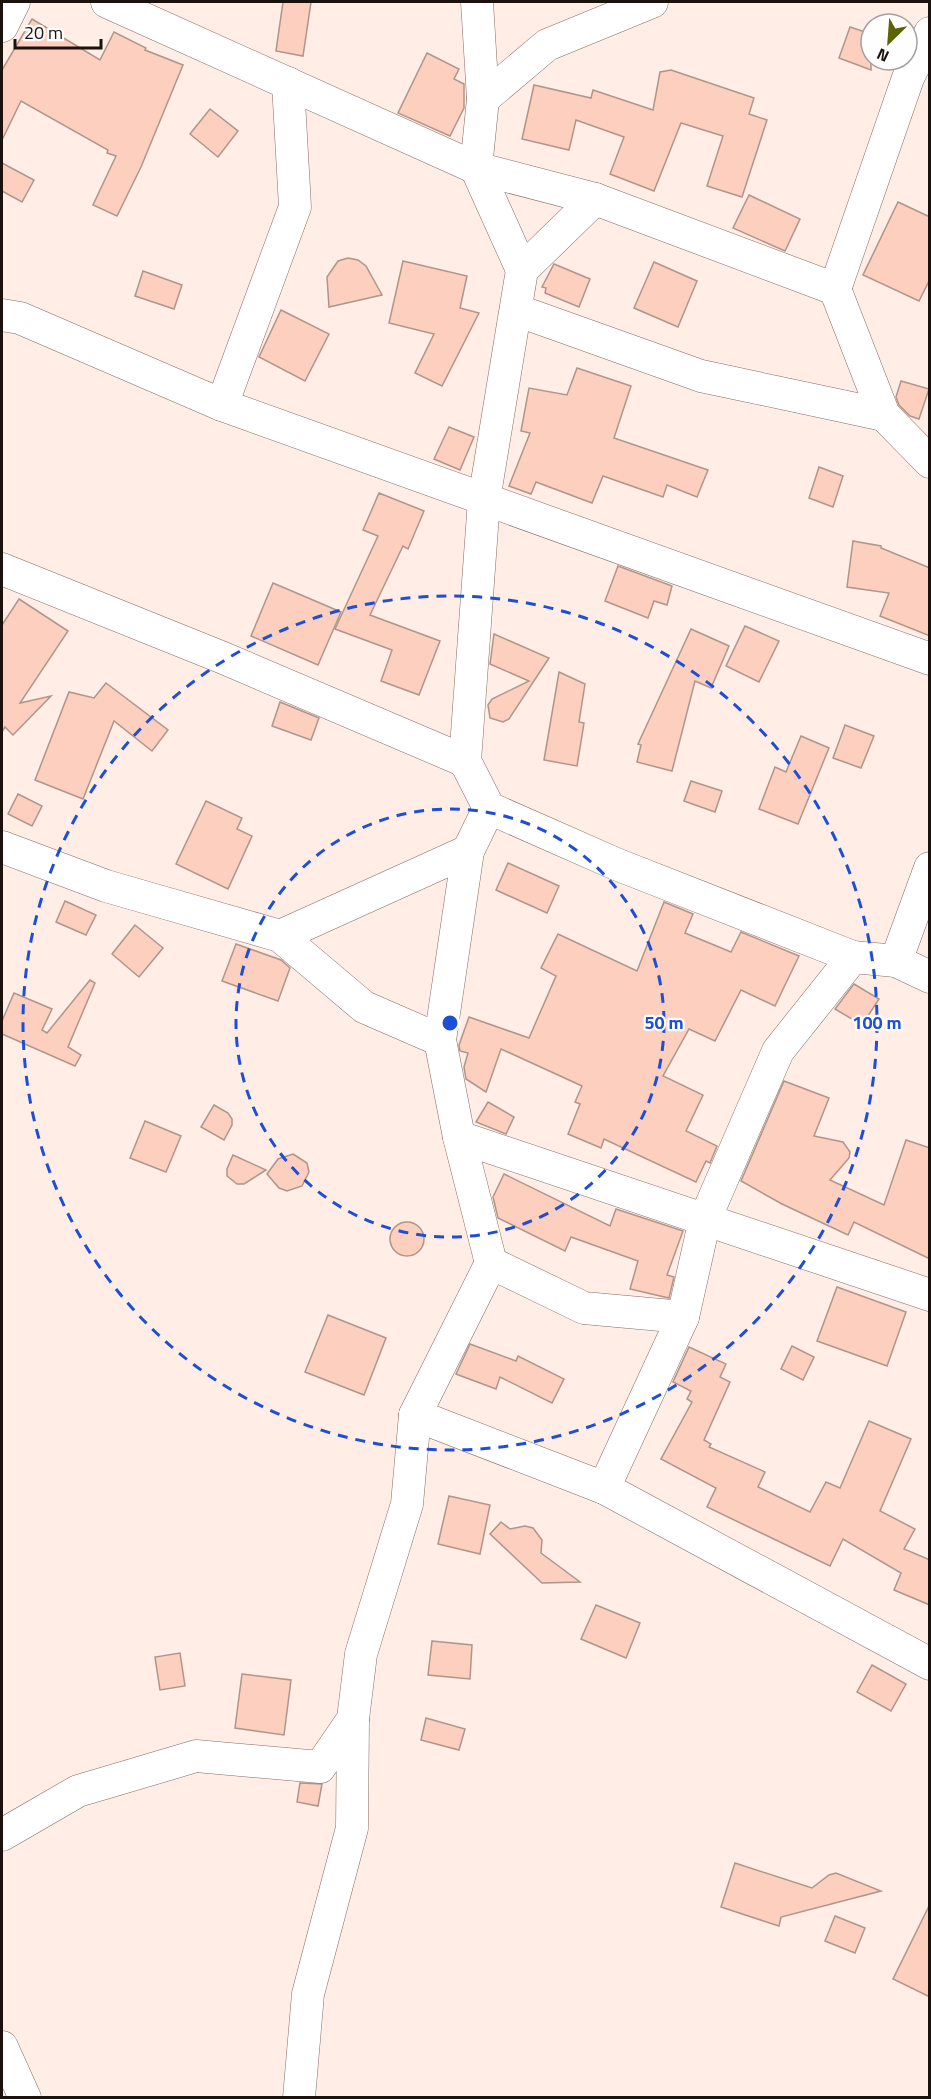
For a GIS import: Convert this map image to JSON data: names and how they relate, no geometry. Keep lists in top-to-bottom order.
{
  "scale_bar": "20 m",
  "north": "bottom left",
  "rings": ["50 m", "100 m"]
}
